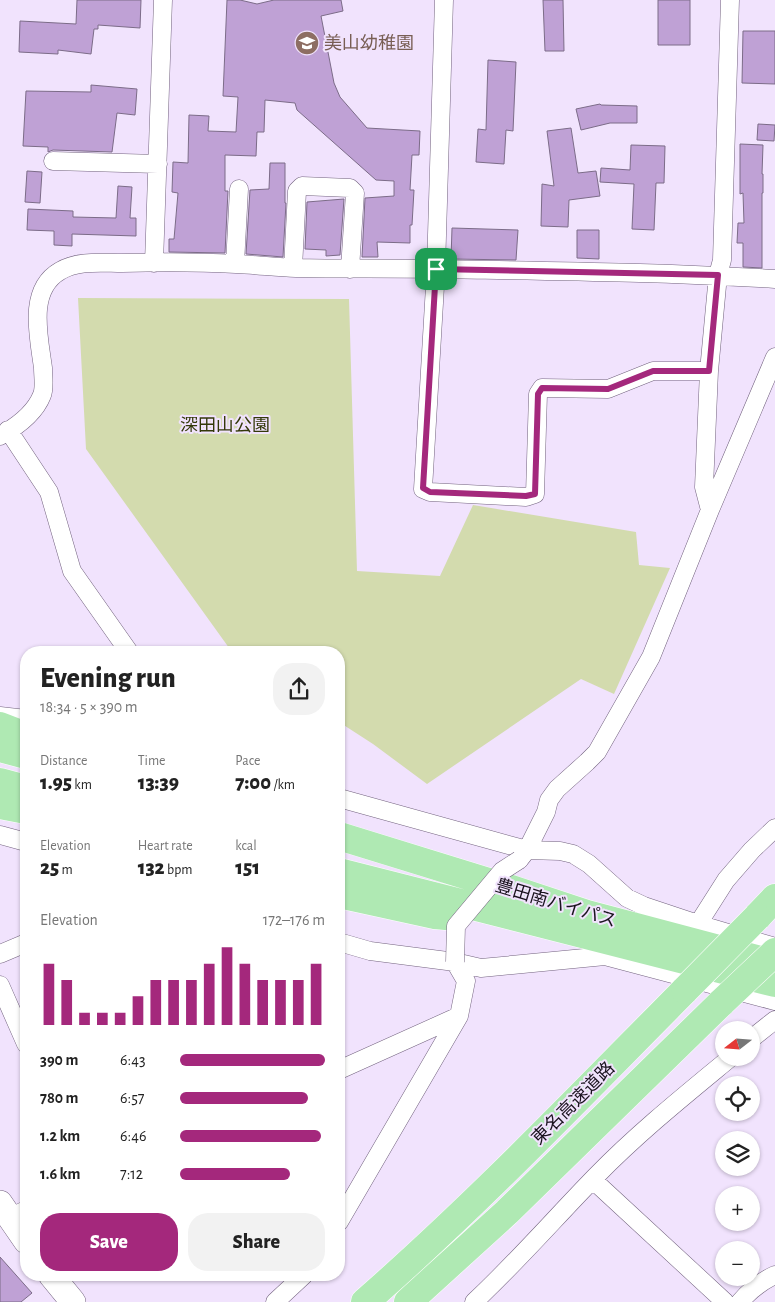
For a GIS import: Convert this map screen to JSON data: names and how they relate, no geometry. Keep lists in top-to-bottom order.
{
  "streets": {
    "highway": ["豊田南バイパス", "東名高速道路"]
  },
  "parks": ["深田山公園"],
  "places": {
    "school or university": ["美山幼稚園"]
  },
  "north": "left",
  "page": {
    "heading": ["Evening run", "18:34 · 5 × 390 m"],
    "stats": [
      ["Distance", "1.95 km"],
      ["Time", "13:39"],
      ["Pace", "7:00 /km"],
      ["Elevation", "25 m"],
      ["Heart rate", "132 bpm"],
      ["kcal", "151"]
    ],
    "chart": ["Elevation", "172–176 m"],
    "map_buttons": ["+", "−"],
    "list": [
      {
        "name": "390 m",
        "note": "6:43"
      },
      {
        "name": "780 m",
        "note": "6:57"
      },
      {
        "name": "1.2 km",
        "note": "6:46"
      },
      {
        "name": "1.6 km",
        "note": "7:12"
      }
    ],
    "buttons": ["Save", "Share"]
  }
}
